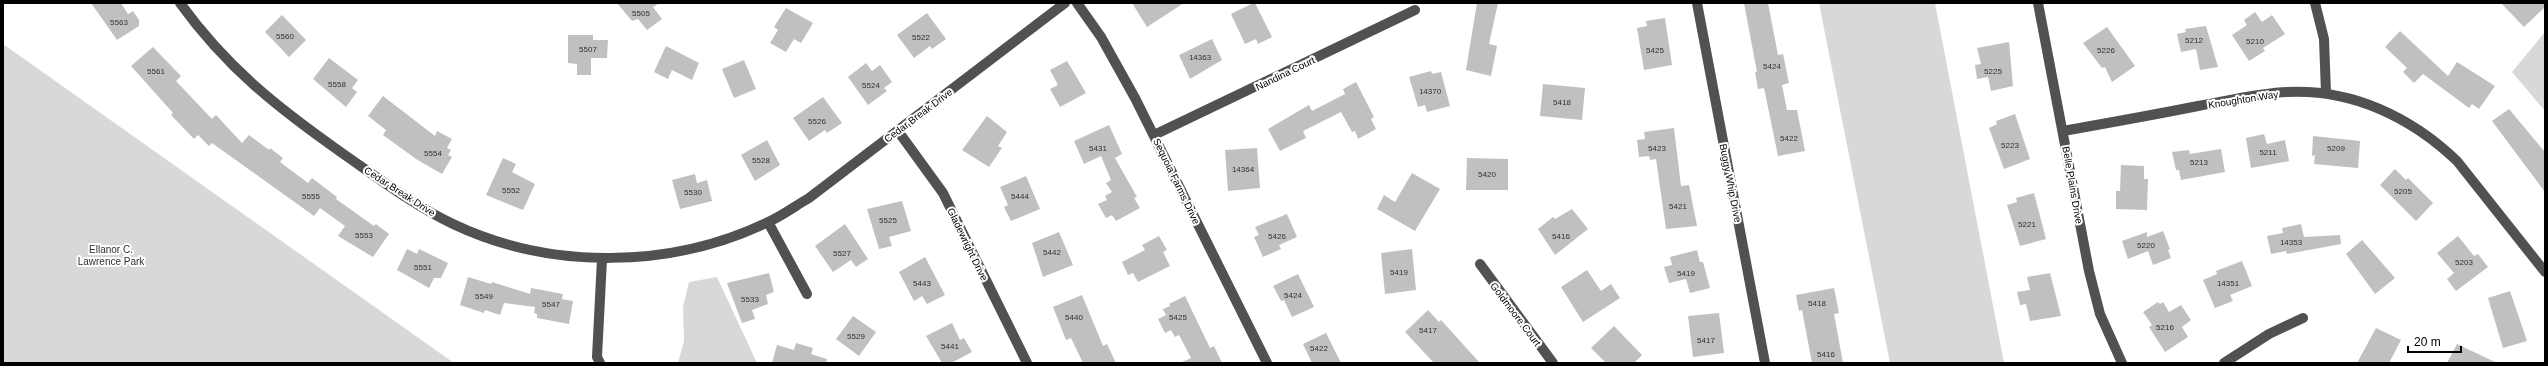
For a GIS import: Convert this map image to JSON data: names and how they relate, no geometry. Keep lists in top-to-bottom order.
{
  "streets": {
    "street": [
      "Nandina Court",
      "Knoughton Way",
      "Cedar Break Drive",
      "Sequoia Farms Drive",
      "Buggy Whip Drive",
      "Belle Plains Drive",
      "Gladewright Drive",
      "Goldmoore Court"
    ]
  },
  "crossings": [
    ["Nandina Court", "Sequoia Farms Drive"],
    ["Knoughton Way", "Belle Plains Drive"],
    ["Cedar Break Drive", "Gladewright Drive"]
  ],
  "parks": ["Ellanor C. Lawrence Park"],
  "house_numbers": [
    "5505",
    "5563",
    "5560",
    "5522",
    "5212",
    "5210",
    "5507",
    "5425",
    "5226",
    "14363",
    "5424",
    "5561",
    "5225",
    "5558",
    "5524",
    "14370",
    "5418",
    "5526",
    "5422",
    "5223",
    "5431",
    "5423",
    "5209",
    "5211",
    "5554",
    "5528",
    "5213",
    "14364",
    "5420",
    "5552",
    "5205",
    "5530",
    "5555",
    "5444",
    "5421",
    "5525",
    "5221",
    "5553",
    "5426",
    "5416",
    "14353",
    "5220",
    "5442",
    "5527",
    "5203",
    "5551",
    "5419",
    "5419",
    "5443",
    "14351",
    "5424",
    "5549",
    "5533",
    "5418",
    "5547",
    "5440",
    "5425",
    "5216",
    "5417",
    "5529",
    "5417",
    "5441",
    "5422",
    "5416"
  ],
  "scale_bar": "20 m"
}
